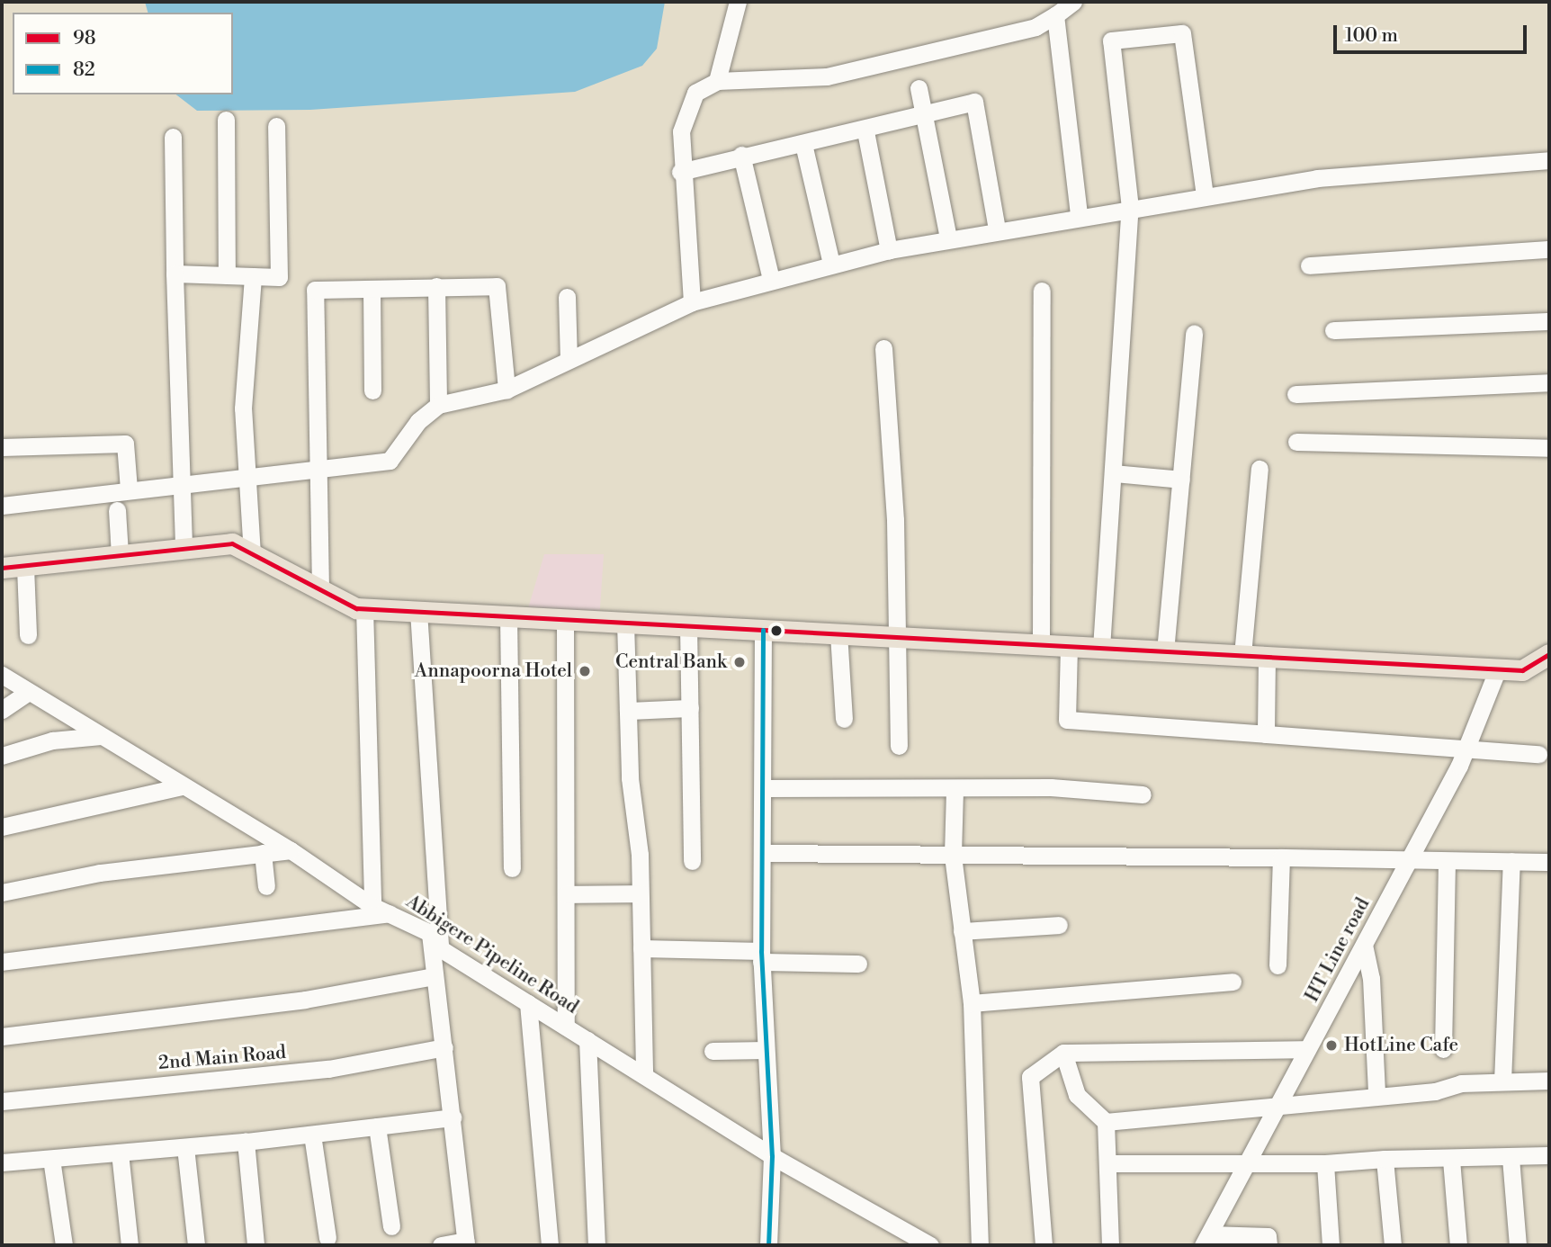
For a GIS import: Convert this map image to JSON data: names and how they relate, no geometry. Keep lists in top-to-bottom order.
{
  "streets": {
    "street": ["HT Line road", "Abbigere Pipeline Road", "2nd Main Road"]
  },
  "places": ["Central Bank", "Annapoorna Hotel", "HotLine Cafe"],
  "lines": ["transit line 98", "transit line 82"],
  "legend": ["98", "82"],
  "scale_bar": "100 m"
}
